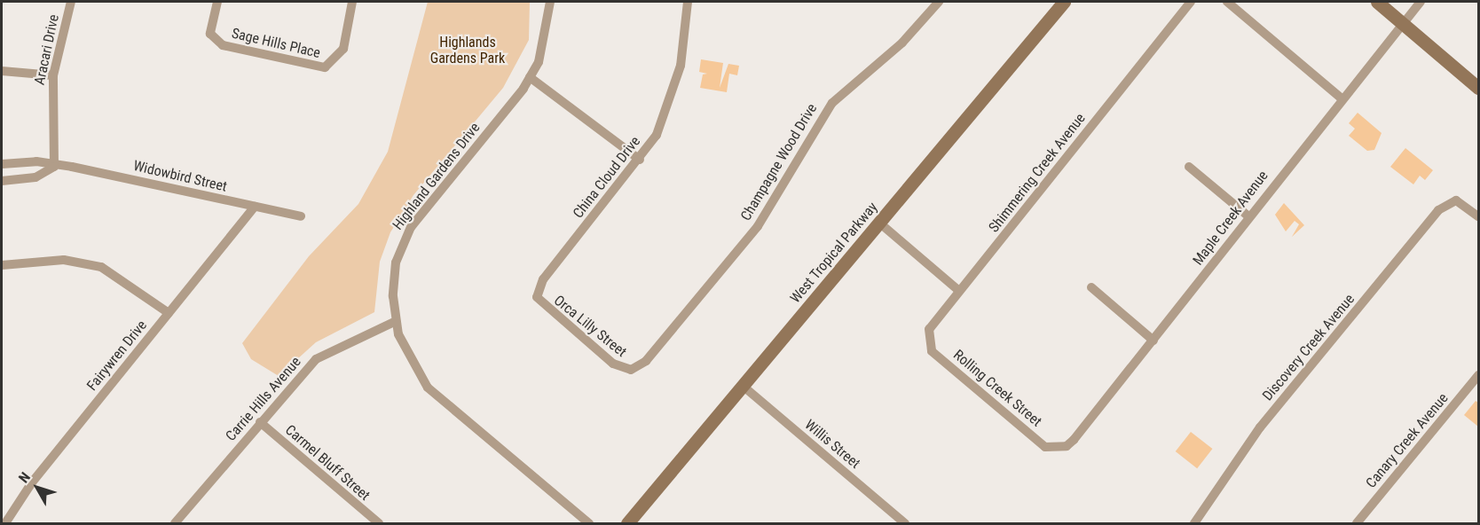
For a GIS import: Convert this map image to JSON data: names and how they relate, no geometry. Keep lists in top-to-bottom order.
{
  "streets": {
    "main road": ["West Tropical Parkway"],
    "street": [
      "Sage Hills Place",
      "Aracari Drive",
      "Champagne Wood Drive",
      "Shimmering Creek Avenue",
      "Widowbird Street",
      "Highland Gardens Drive",
      "China Cloud Drive",
      "Maple Creek Avenue",
      "Orca Lilly Street",
      "Discovery Creek Avenue",
      "Fairywren Drive",
      "Rolling Creek Street",
      "Carrie Hills Avenue",
      "Canary Creek Avenue",
      "Willis Street",
      "Carmel Bluff Street"
    ]
  },
  "crossings": [
    ["Aracari Drive", "Widowbird Street"],
    ["Champagne Wood Drive", "Orca Lilly Street"],
    ["Shimmering Creek Avenue", "Rolling Creek Street"],
    ["Widowbird Street", "Fairywren Drive"],
    ["Highland Gardens Drive", "Carrie Hills Avenue"],
    ["China Cloud Drive", "Orca Lilly Street"],
    ["Maple Creek Avenue", "Rolling Creek Street"],
    ["West Tropical Parkway", "Willis Street"],
    ["Carrie Hills Avenue", "Carmel Bluff Street"]
  ],
  "parks": ["Highlands Gardens Park"],
  "north": "top left"
}
